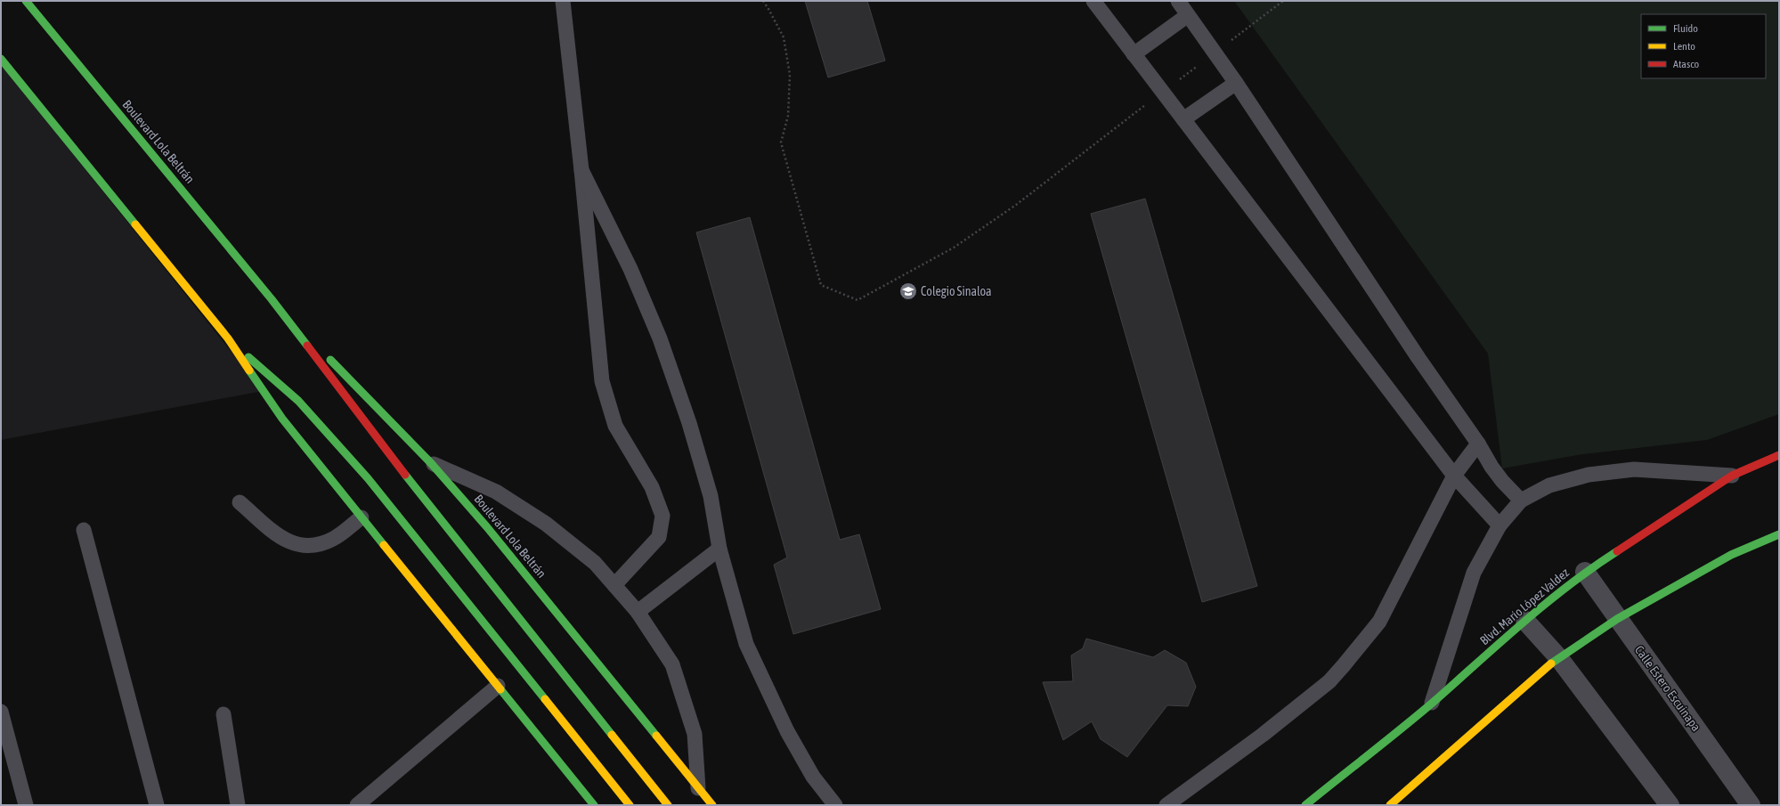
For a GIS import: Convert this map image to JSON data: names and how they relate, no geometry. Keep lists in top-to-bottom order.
{
  "streets": {
    "main road": ["Boulevard Lola Beltrán", "Blvd. Mario López Valdez"],
    "street": ["Calle Estero Escuinapa"]
  },
  "crossings": [
    ["Blvd. Mario López Valdez", "Calle Estero Escuinapa"]
  ],
  "places": {
    "school or university": ["Colegio Sinaloa"]
  },
  "legend": ["Fluido", "Lento", "Atasco"]
}
